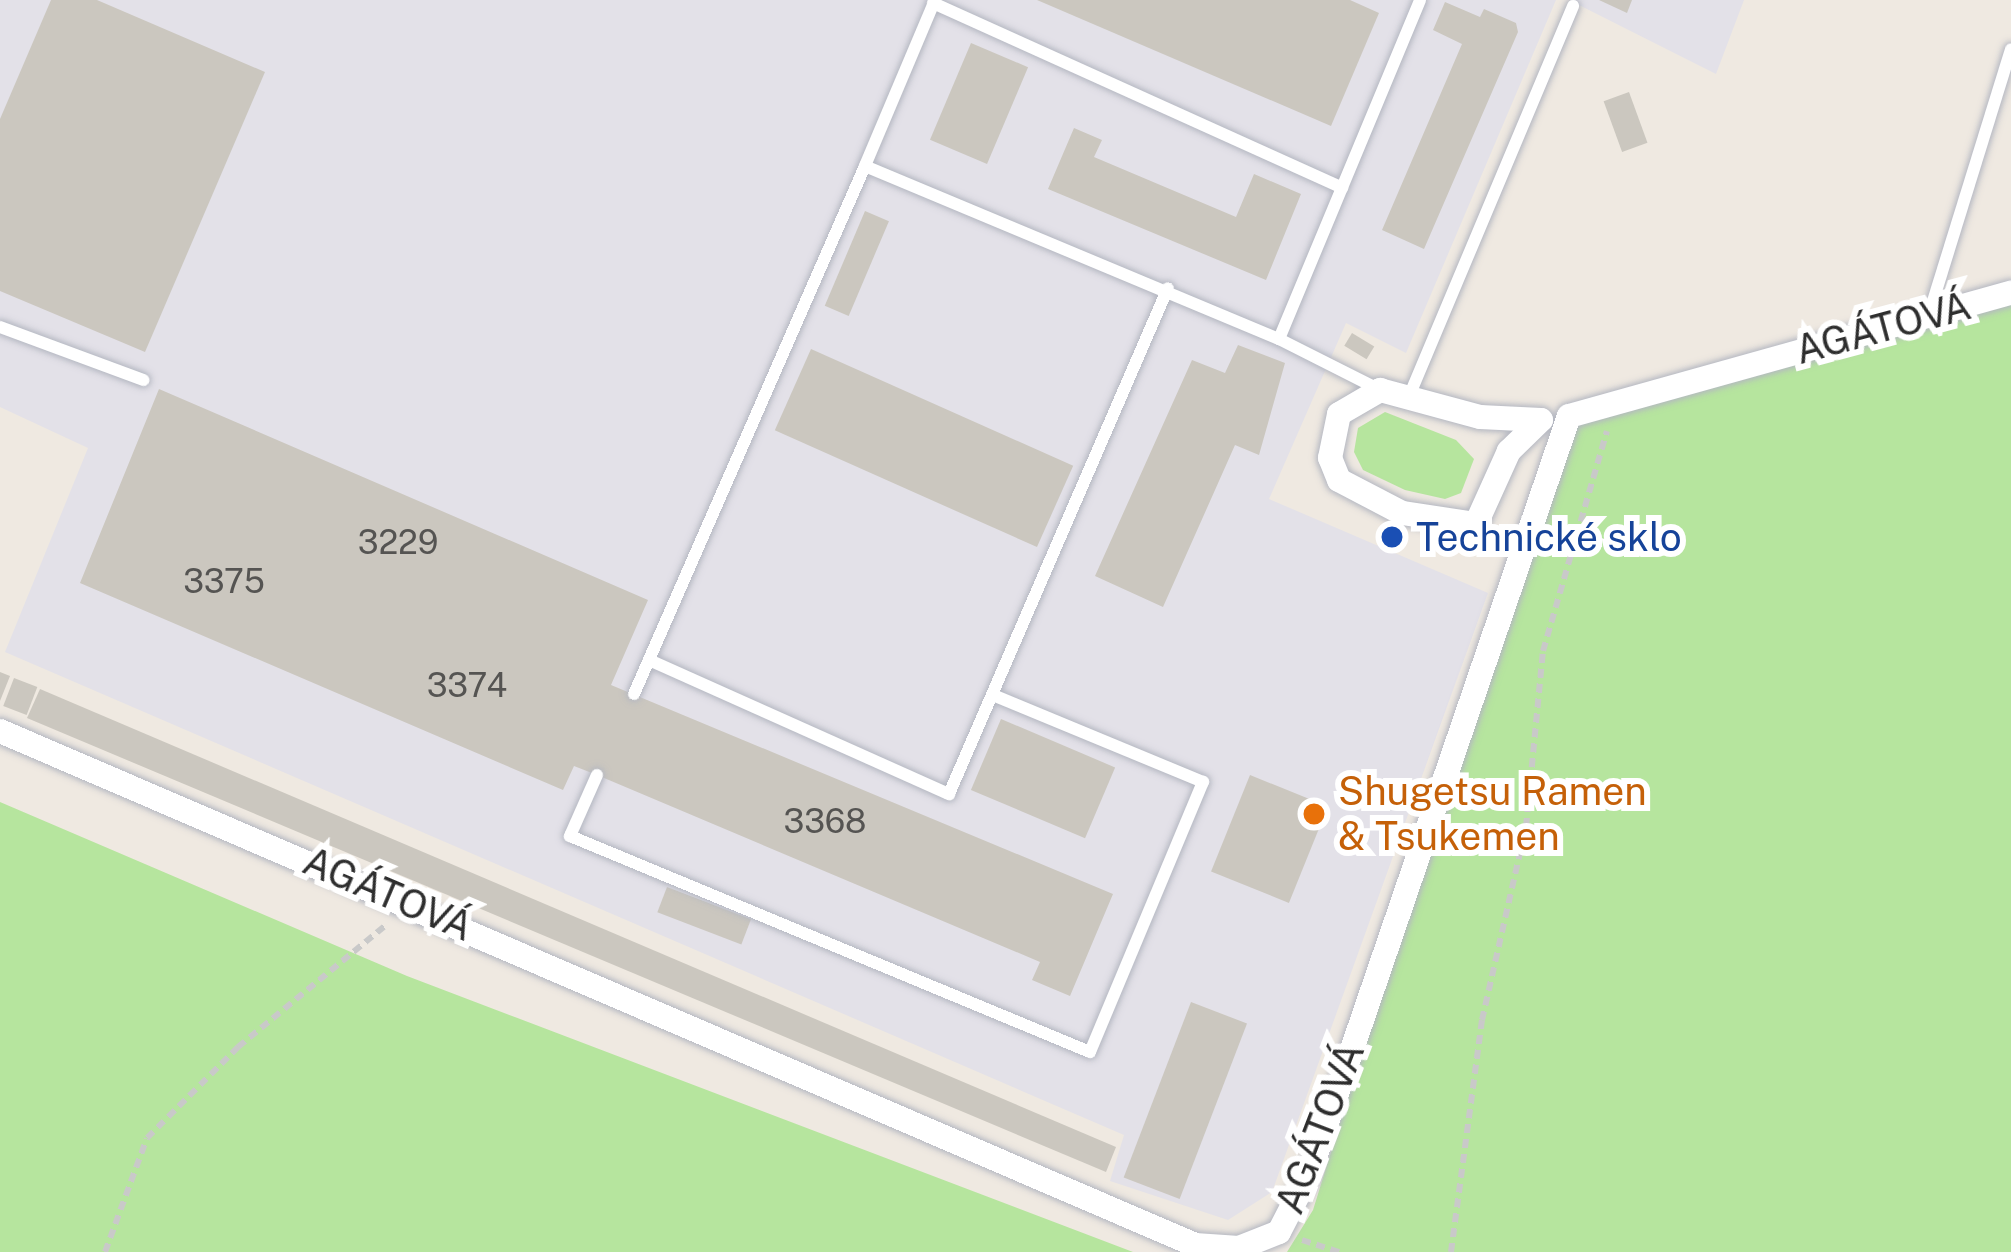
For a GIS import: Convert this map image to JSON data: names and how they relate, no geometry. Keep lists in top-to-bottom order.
{
  "streets": {
    "street": ["AGÁTOVÁ"]
  },
  "places": ["Technické sklo", "Shugetsu Ramen & Tsukemen"],
  "house_numbers": [
    "3229",
    "3375",
    "3374",
    "3368"
  ]
}
